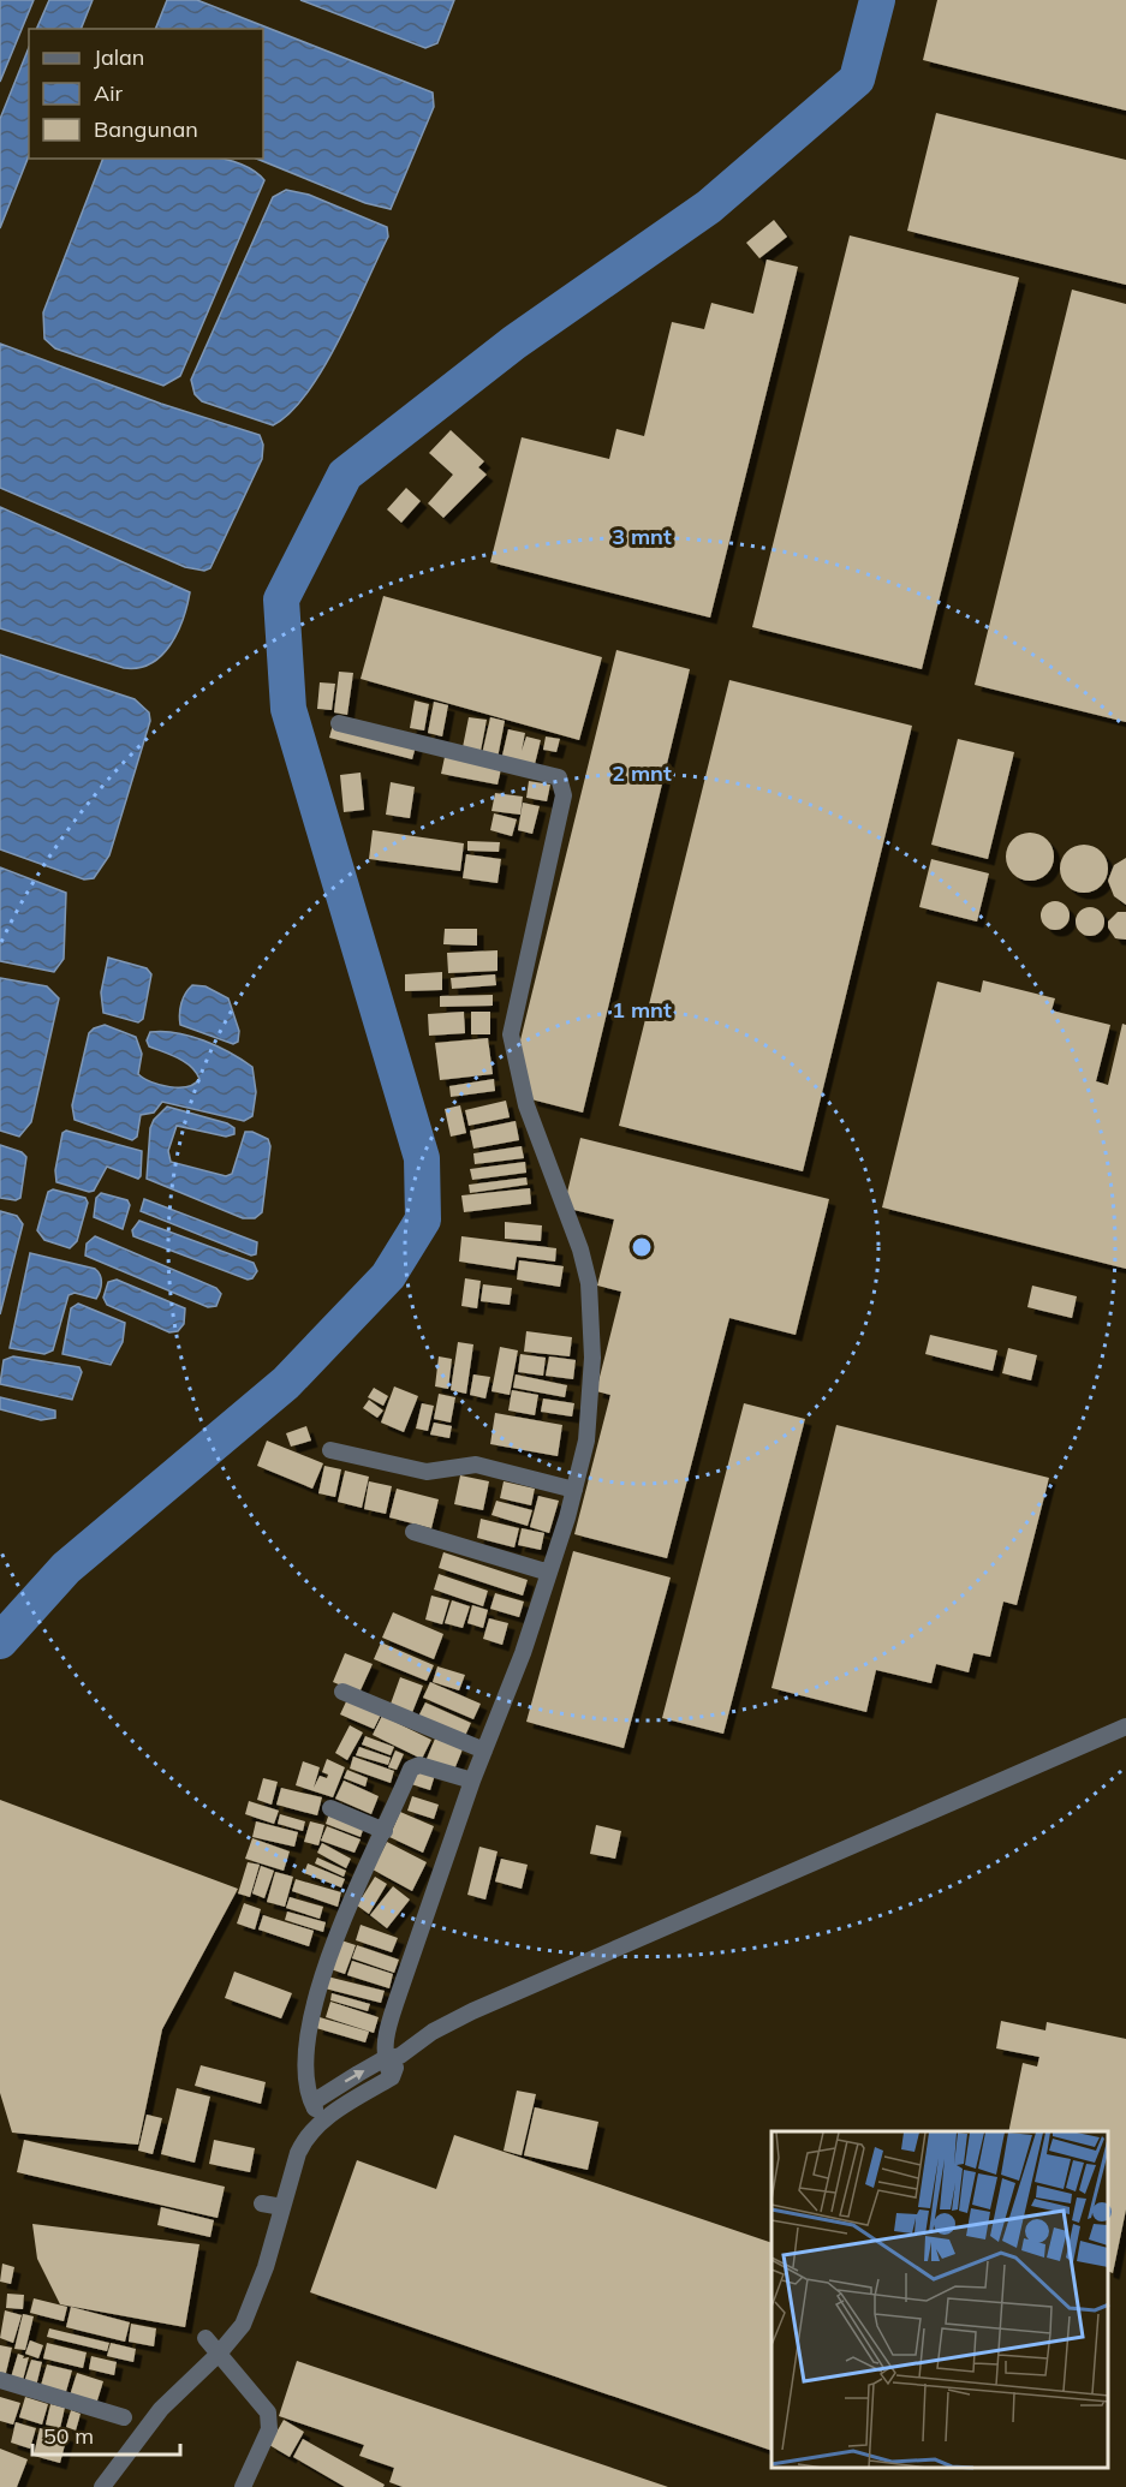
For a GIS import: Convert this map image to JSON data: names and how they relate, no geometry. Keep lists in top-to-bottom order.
{
  "legend": ["Jalan", "Air", "Bangunan"],
  "scale_bar": "50 m",
  "rings": ["3 mnt", "2 mnt", "1 mnt"]
}
